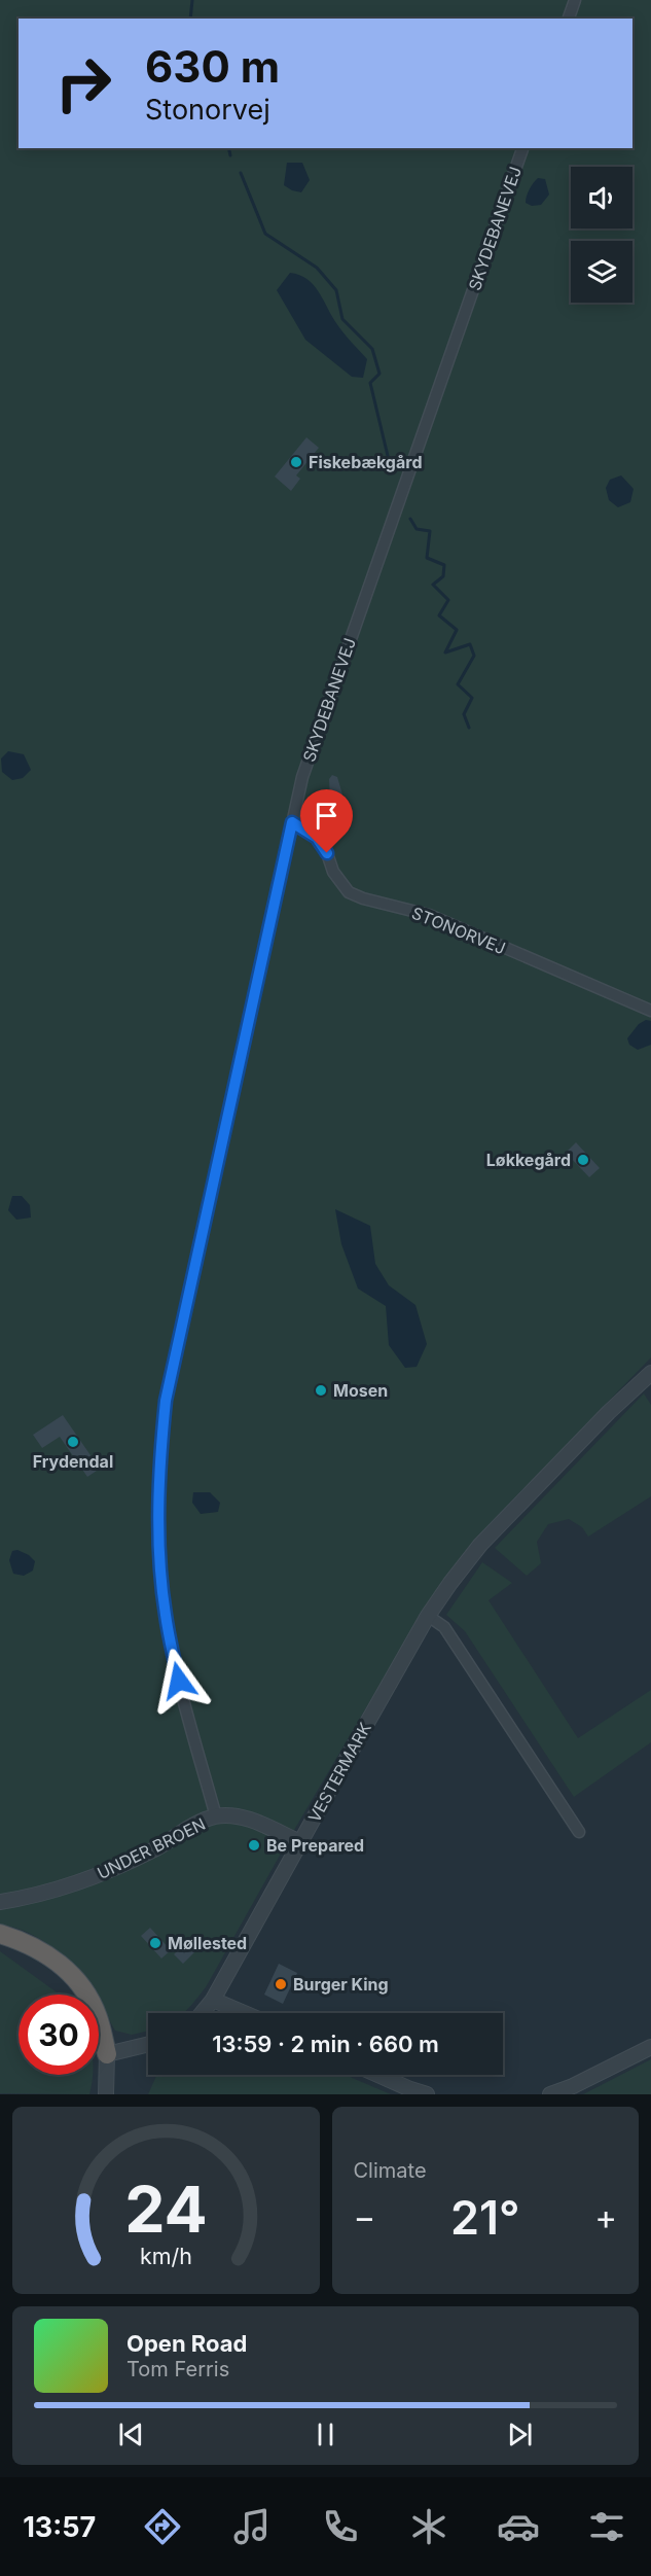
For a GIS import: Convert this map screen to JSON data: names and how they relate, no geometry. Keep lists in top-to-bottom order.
{
  "streets": {
    "street": [
      "SKYDEBANEVEJ",
      "STONORVEJ",
      "VESTERMARK",
      "UNDER BROEN"
    ]
  },
  "crossings": [
    ["SKYDEBANEVEJ", "STONORVEJ"],
    ["SKYDEBANEVEJ", "UNDER BROEN"],
    ["VESTERMARK", "UNDER BROEN"]
  ],
  "places": [
    "Fiskebækgård",
    "Løkkegård",
    "Mosen",
    "Frydendal",
    "Be Prepared",
    "Møllested",
    "Burger King"
  ],
  "page": {
    "turn": ["630 m", "Stonorvej"],
    "limit": "30",
    "trip": "13:59 · 2 min · 660 m",
    "tile": "Climate",
    "heat": ["−", "21°", "+"],
    "song": ["Open Road", "Tom Ferris"],
    "tabs": "13:57",
    "gauge": ["24", "km/h"]
  }
}
